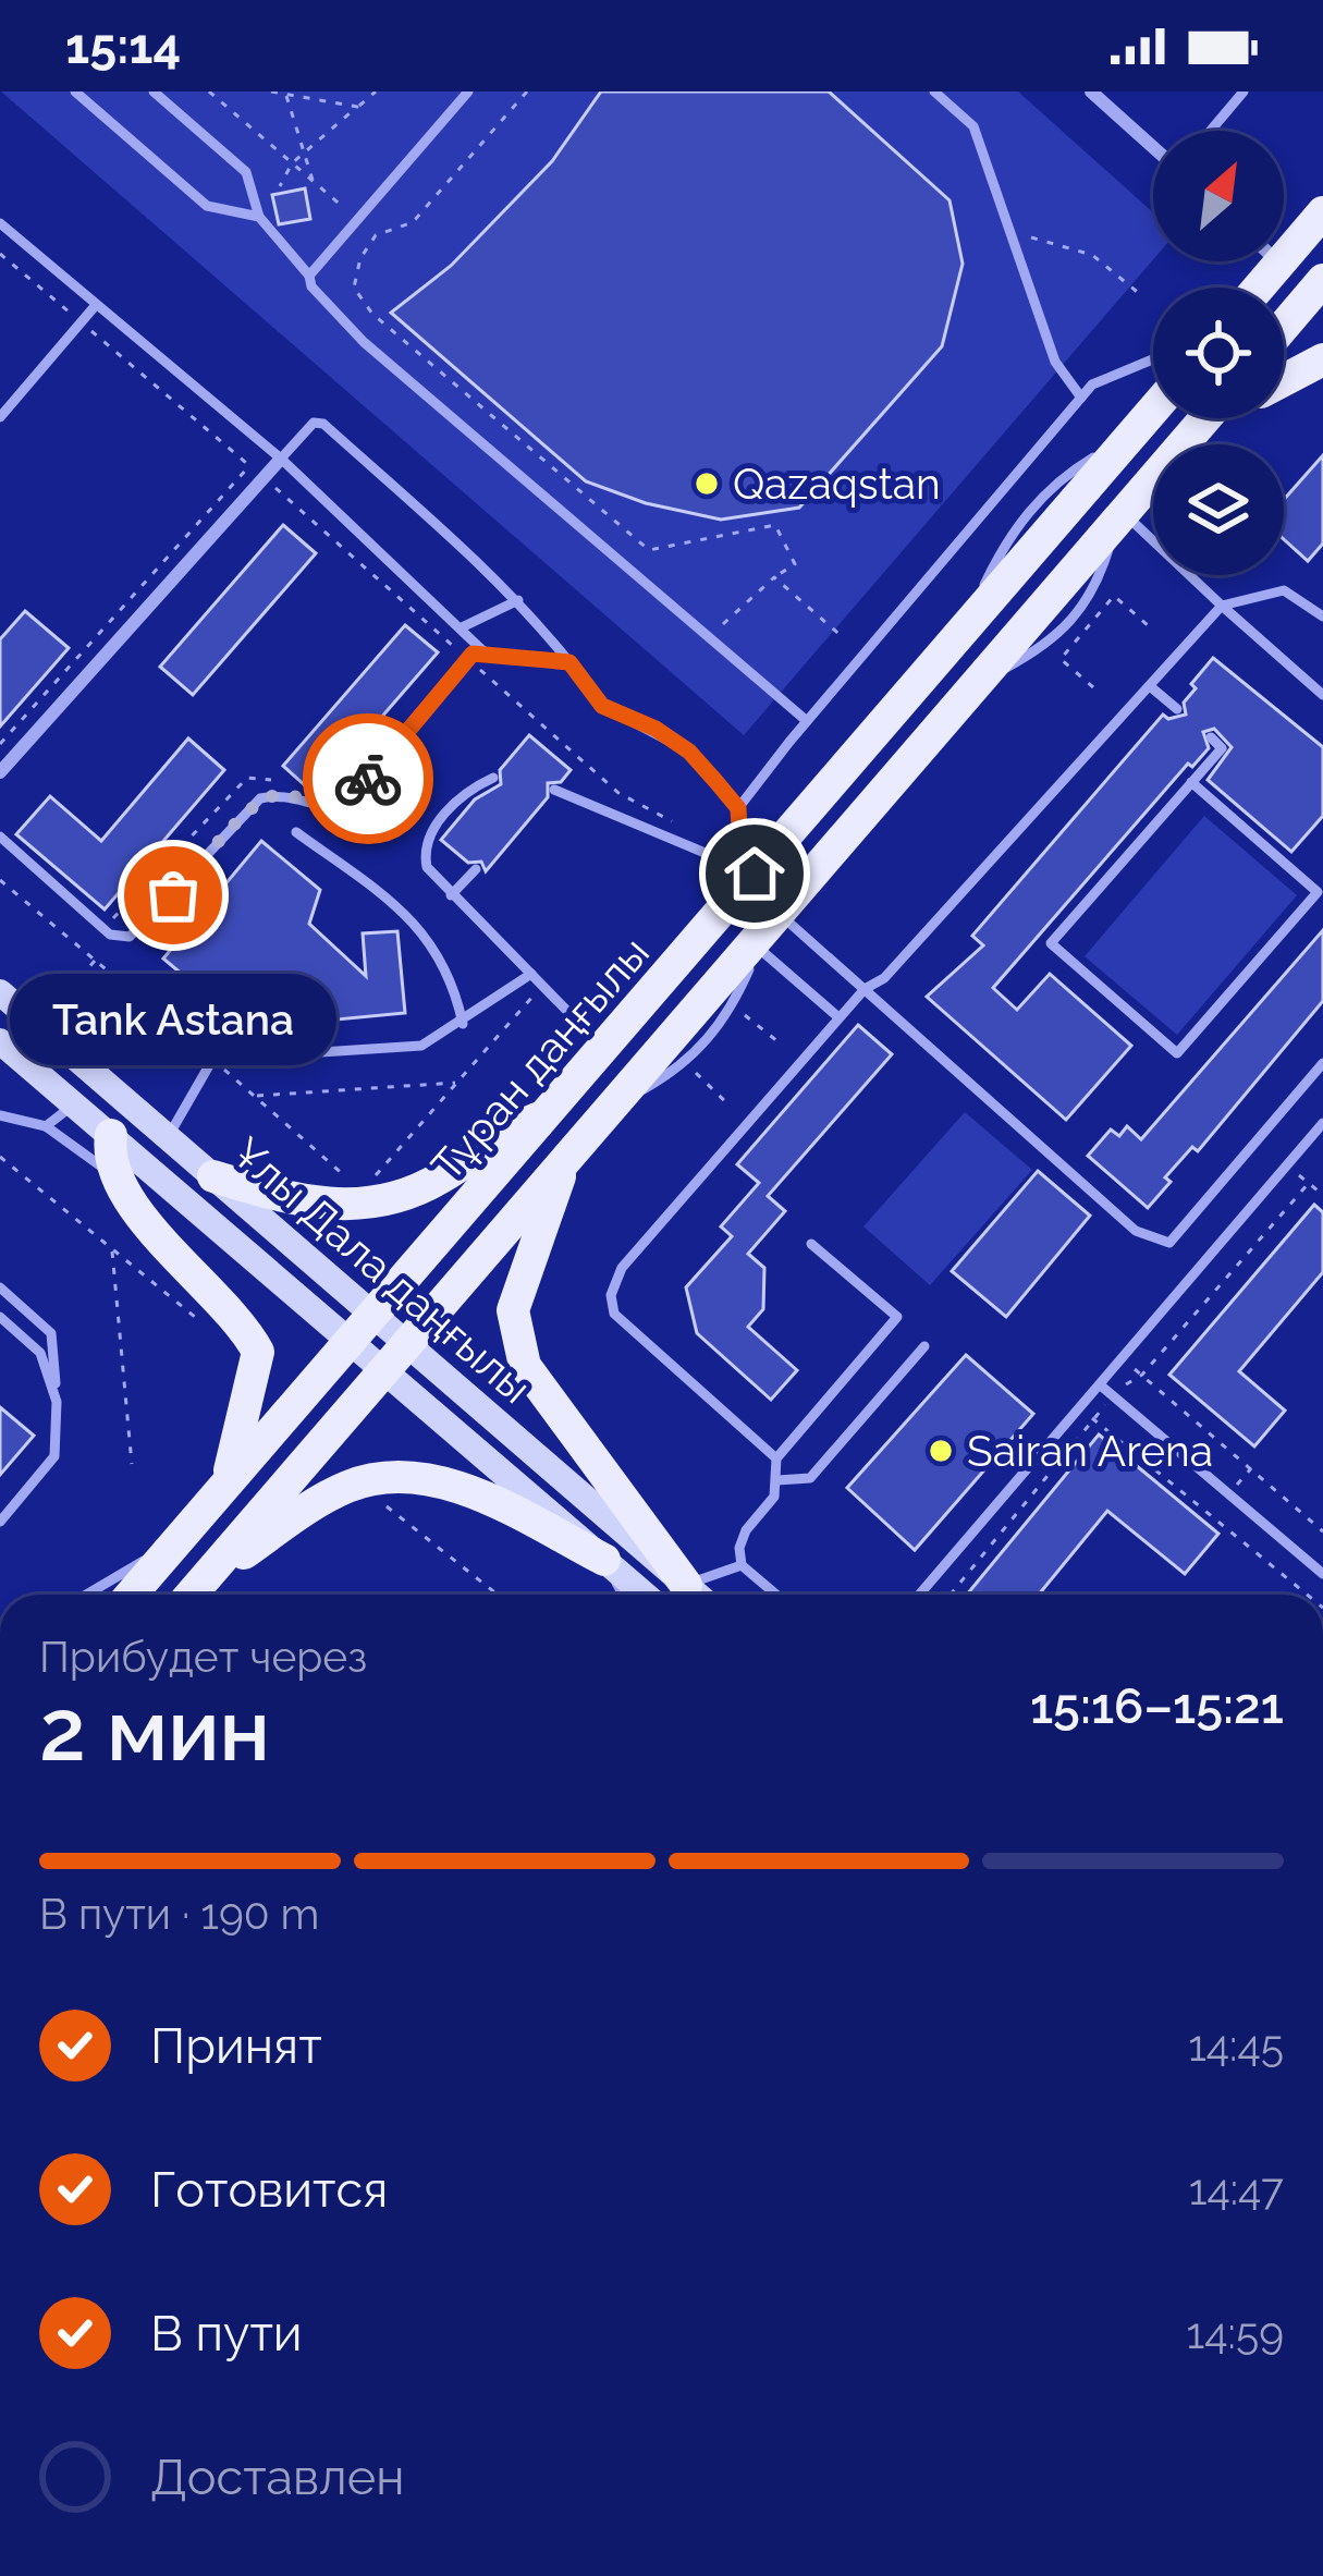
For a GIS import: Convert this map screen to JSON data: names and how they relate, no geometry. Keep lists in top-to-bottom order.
{
  "streets": {
    "main road": ["Тұран даңғылы"],
    "street": ["Ұлы Дала даңғылы"]
  },
  "crossings": [
    ["Тұран даңғылы", "Ұлы Дала даңғылы"]
  ],
  "places": ["Qazaqstan", "Tank Astana", "Sairan Arena"],
  "north": "top right",
  "page": {
    "status": "15:14",
    "bubble": "Tank Astana",
    "heading": ["2 мин", "Прибудет через", "15:16–15:21"],
    "bar": "В пути · 190 m",
    "list": [
      ["Принят", "14:45"],
      ["Готовится", "14:47"],
      ["В пути", "14:59"],
      "Доставлен"
    ]
  }
}
